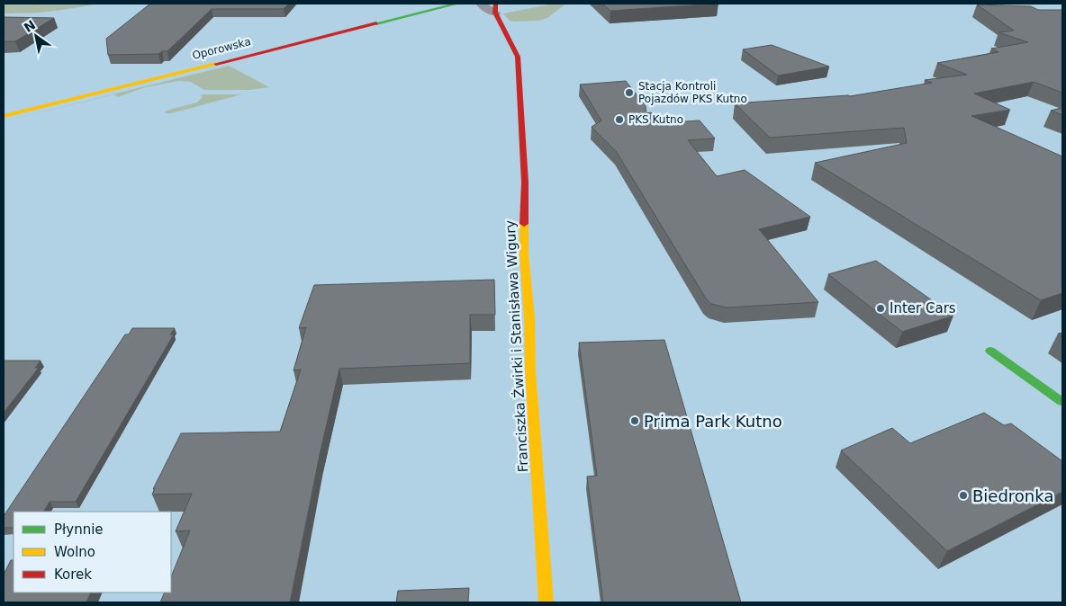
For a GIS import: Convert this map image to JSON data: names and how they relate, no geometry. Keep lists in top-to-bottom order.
{
  "streets": {
    "street": ["Oporowska", "Franciszka Żwirki i Stanisława Wigury"]
  },
  "crossings": [
    ["Oporowska", "Franciszka Żwirki i Stanisława Wigury"]
  ],
  "places": [
    "Stacja Kontroli Pojazdów PKS Kutno",
    "PKS Kutno",
    "Inter Cars",
    "Prima Park Kutno",
    "Biedronka"
  ],
  "legend": ["Płynnie", "Wolno", "Korek"],
  "north": "top left"
}
